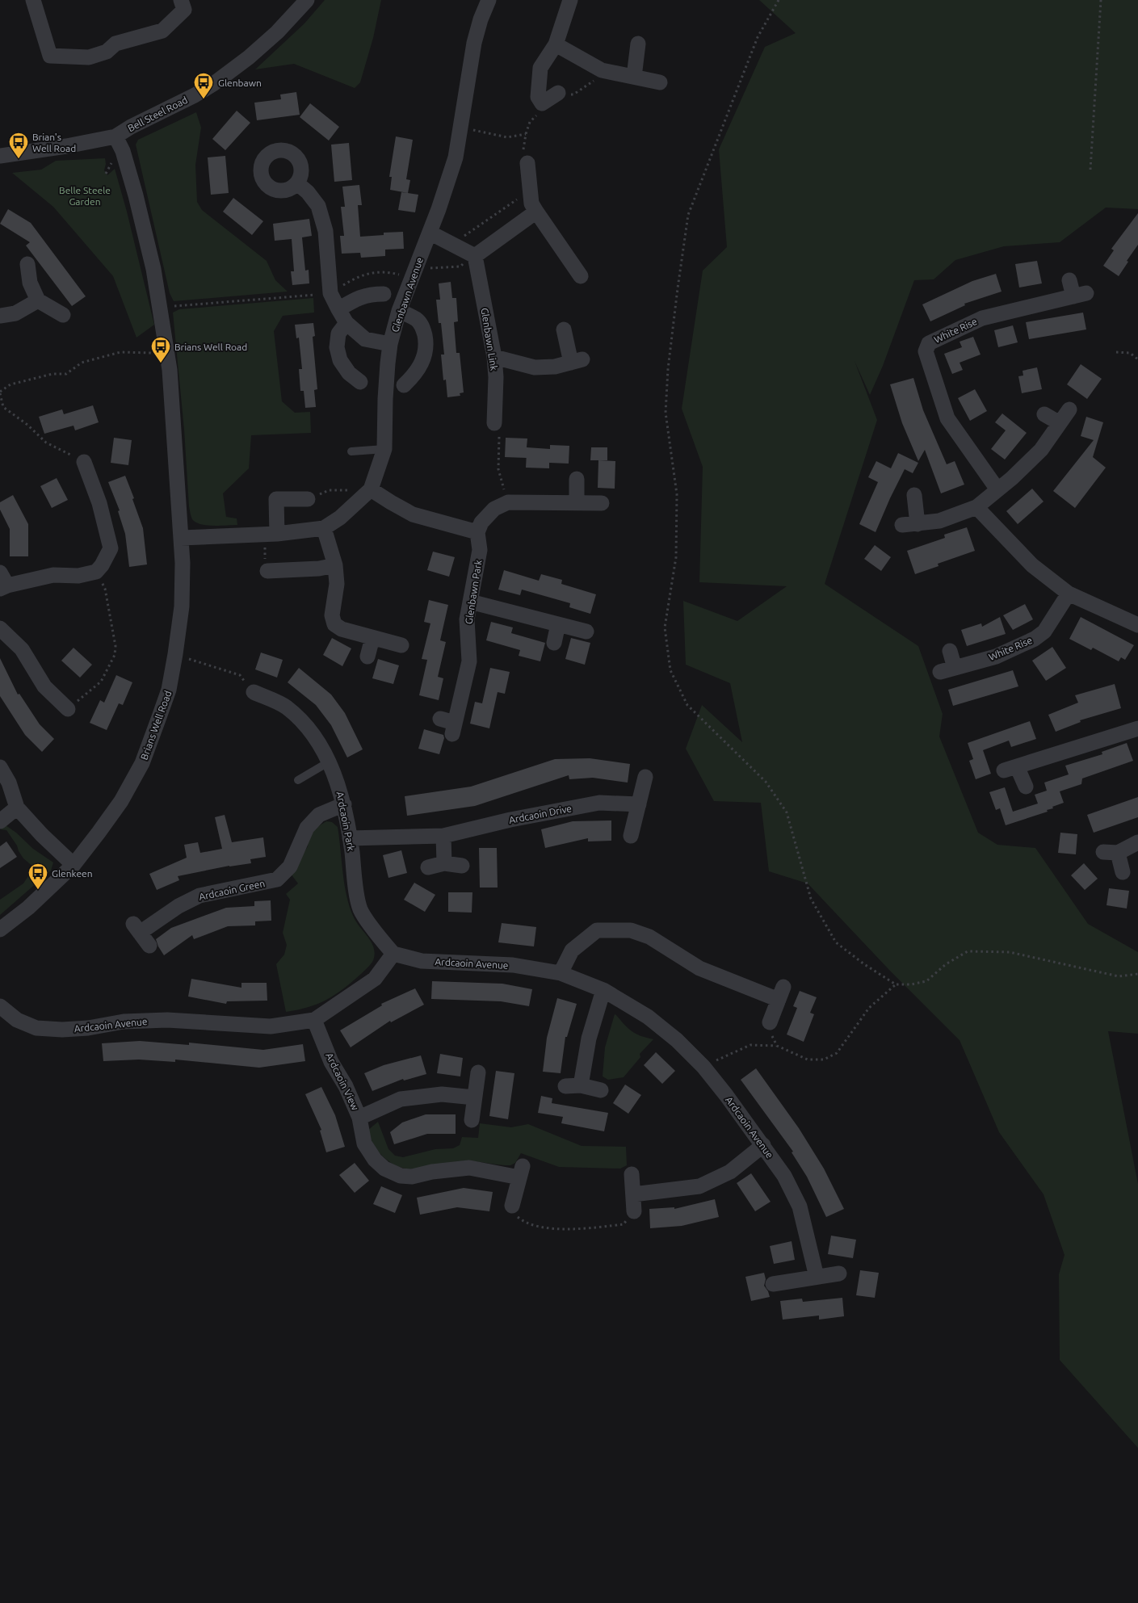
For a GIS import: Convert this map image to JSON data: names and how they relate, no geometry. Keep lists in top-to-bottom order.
{
  "streets": {
    "street": [
      "Bell Steel Road",
      "Glenbawn Avenue",
      "White Rise",
      "Glenbawn Link",
      "Glenbawn Park",
      "Brians Well Road",
      "Ardcaoin Drive",
      "Ardcaoin Park",
      "Ardcaoin Green",
      "Ardcaoin Avenue",
      "Ardcaoin View"
    ]
  },
  "crossings": [
    ["Bell Steel Road", "Brians Well Road"],
    ["Glenbawn Avenue", "Brians Well Road"],
    ["Ardcaoin Drive", "Ardcaoin Park"],
    ["Ardcaoin Park", "Ardcaoin Green"],
    ["Ardcaoin Park", "Ardcaoin Avenue"],
    ["Ardcaoin Avenue", "Ardcaoin View"]
  ],
  "parks": ["Belle Steele Garden"],
  "places": {
    "bus stop": [
      "Glenbawn",
      "Brian's Well Road",
      "Brians Well Road",
      "Glenkeen"
    ]
  }
}
